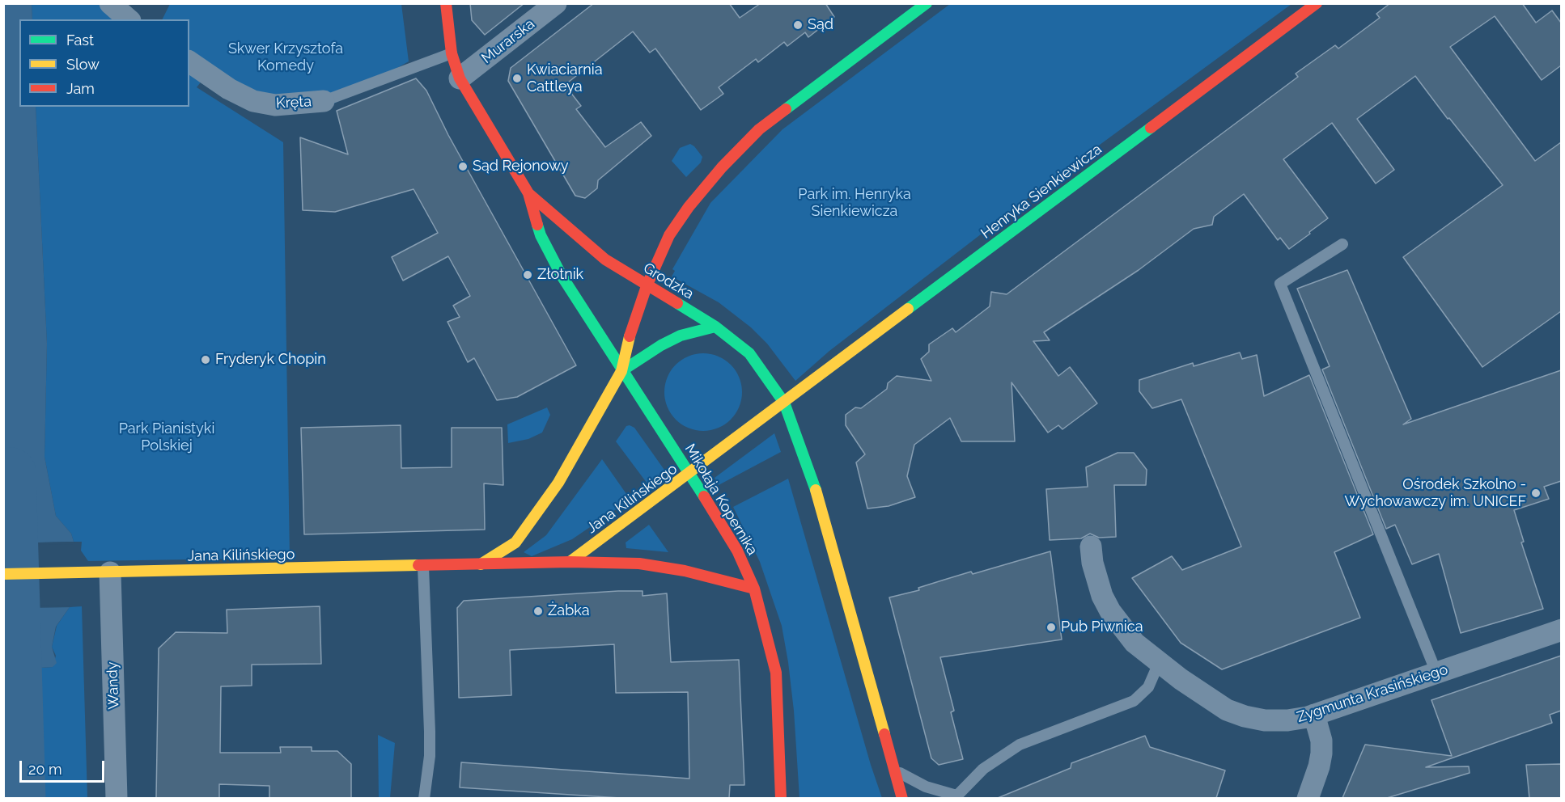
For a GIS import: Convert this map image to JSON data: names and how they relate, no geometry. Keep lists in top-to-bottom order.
{
  "streets": {
    "main road": [
      "Henryka Sienkiewicza",
      "Grodzka",
      "Jana Kilińskiego",
      "Mikołaja Kopernika"
    ],
    "street": [
      "Murarska",
      "Kręta",
      "Wandy",
      "Zygmunta Krasińskiego"
    ]
  },
  "crossings": [
    ["Murarska", "Grodzka"],
    ["Henryka Sienkiewicza", "Grodzka"],
    ["Henryka Sienkiewicza", "Jana Kilińskiego"],
    ["Grodzka", "Jana Kilińskiego"],
    ["Grodzka", "Mikołaja Kopernika"],
    ["Jana Kilińskiego", "Mikołaja Kopernika"],
    ["Jana Kilińskiego", "Wandy"]
  ],
  "parks": ["Skwer Krzysztofa Komedy", "Park im. Henryka Sienkiewicza", "Park Pianistyki Polskiej"],
  "places": [
    "Sąd",
    "Kwiaciarnia Cattleya",
    "Sąd Rejonowy",
    "Złotnik",
    "Fryderyk Chopin",
    "Ośrodek Szkolno - Wychowawczy im. UNICEF",
    "Żabka",
    "Pub Piwnica"
  ],
  "legend": ["Fast", "Slow", "Jam"],
  "scale_bar": "20 m"
}
